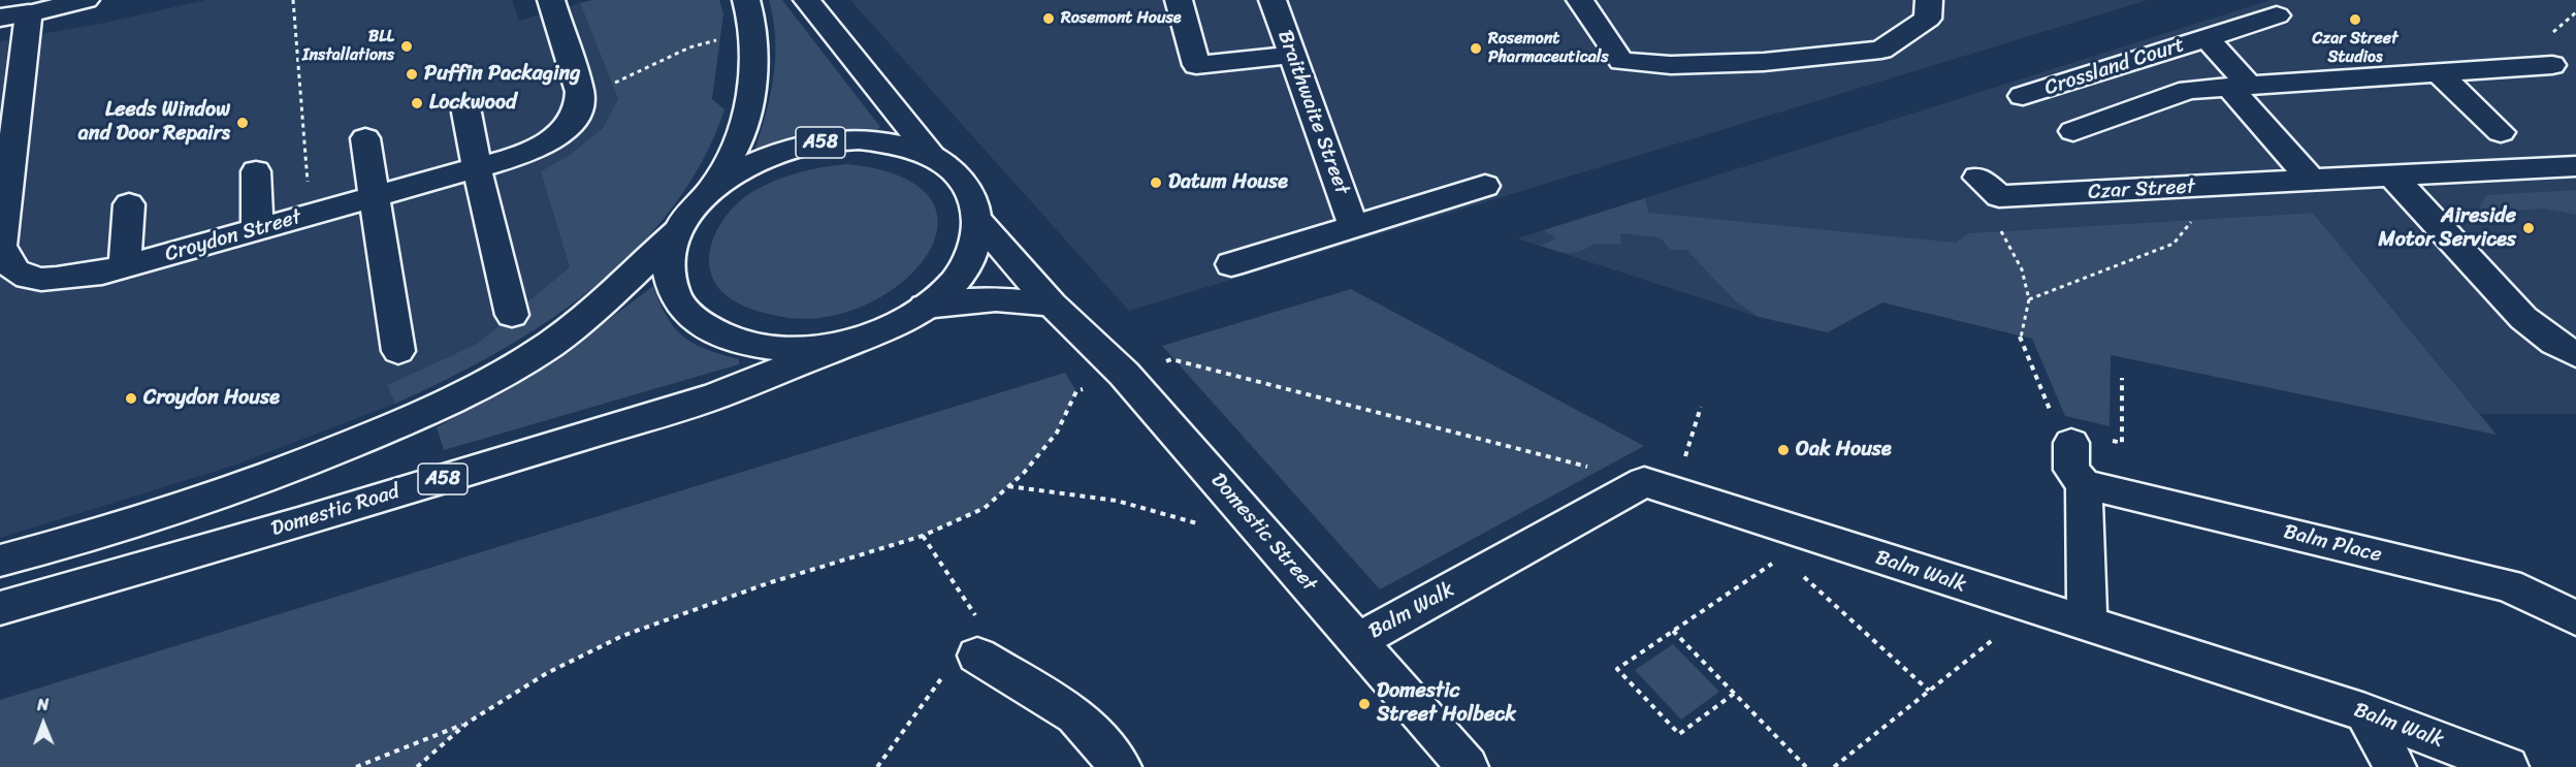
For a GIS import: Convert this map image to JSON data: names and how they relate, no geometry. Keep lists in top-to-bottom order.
{
  "streets": {
    "main road": [
      "Crossland Court",
      "Braithwaite Street",
      "A58",
      "Czar Street",
      "Croydon Street",
      "Domestic Road",
      "Domestic Street",
      "Balm Place",
      "Balm Walk"
    ]
  },
  "crossings": [
    ["A58", "Domestic Road"],
    ["A58", "Domestic Street"],
    ["Domestic Street", "Balm Walk"]
  ],
  "places": [
    "Rosemont House",
    "Czar Street Studios",
    "BLL Installations",
    "Rosemont Pharmaceuticals",
    "Puffin Packaging",
    "Lockwood",
    "Leeds Window and Door Repairs",
    "Datum House",
    "Aireside Motor Services",
    "Croydon House",
    "Oak House",
    "Domestic Street Holbeck"
  ],
  "north": "top"
}
